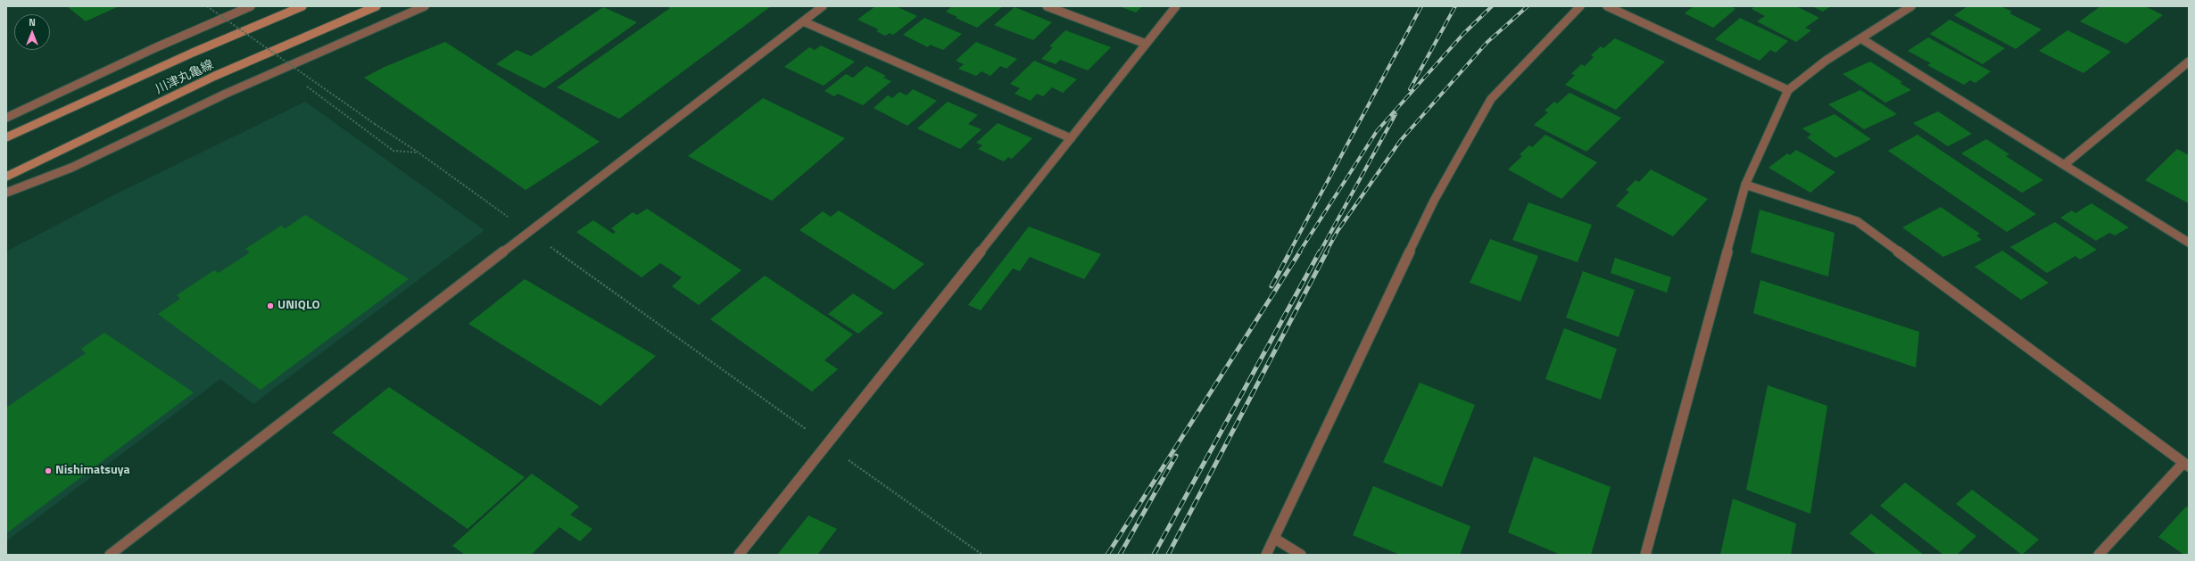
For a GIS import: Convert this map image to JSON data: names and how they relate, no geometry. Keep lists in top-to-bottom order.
{
  "streets": {
    "main road": ["川津丸亀線"]
  },
  "places": ["UNIQLO", "Nishimatsuya"],
  "north": "top"
}
